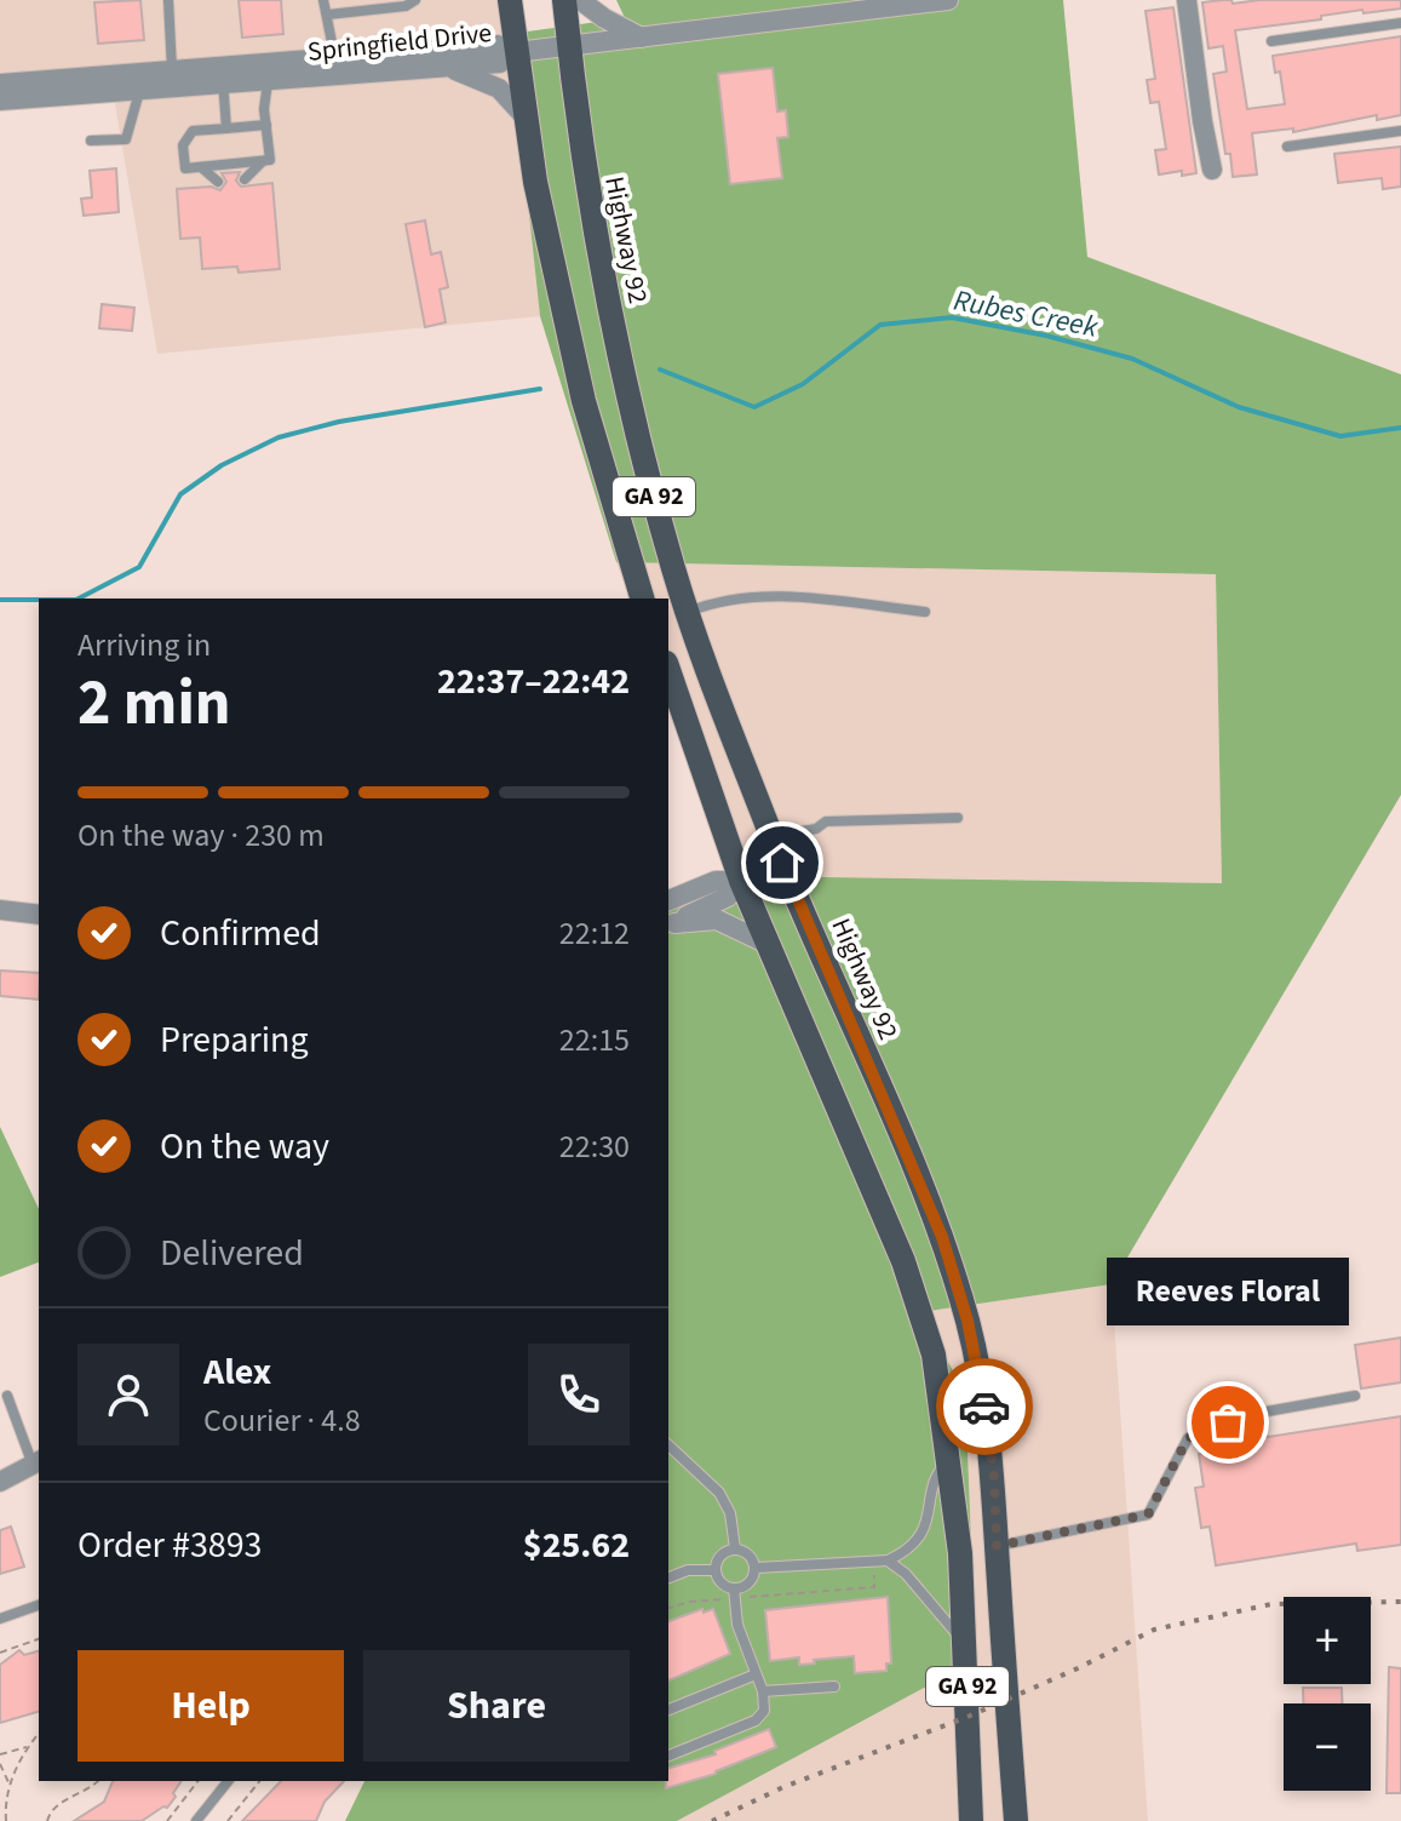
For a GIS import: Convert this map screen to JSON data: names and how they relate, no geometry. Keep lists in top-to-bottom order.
{
  "streets": {
    "main road": ["Highway 92", "GA 92"],
    "street": ["Springfield Drive"]
  },
  "crossings": [
    ["Springfield Drive", "GA 92"]
  ],
  "water": ["Rubes Creek"],
  "places": ["Reeves Floral"],
  "page": {
    "heading": ["2 min", "Arriving in", "22:37–22:42"],
    "panel": [
      "Alex",
      "Courier · 4.8",
      "Order #3893",
      "$25.62"
    ],
    "bar": "On the way · 230 m",
    "list": [
      ["Confirmed", "22:12"],
      ["Preparing", "22:15"],
      ["On the way", "22:30"],
      "Delivered"
    ],
    "bubble": "Reeves Floral",
    "map_buttons": ["+", "−"],
    "buttons": ["Help", "Share"]
  }
}
